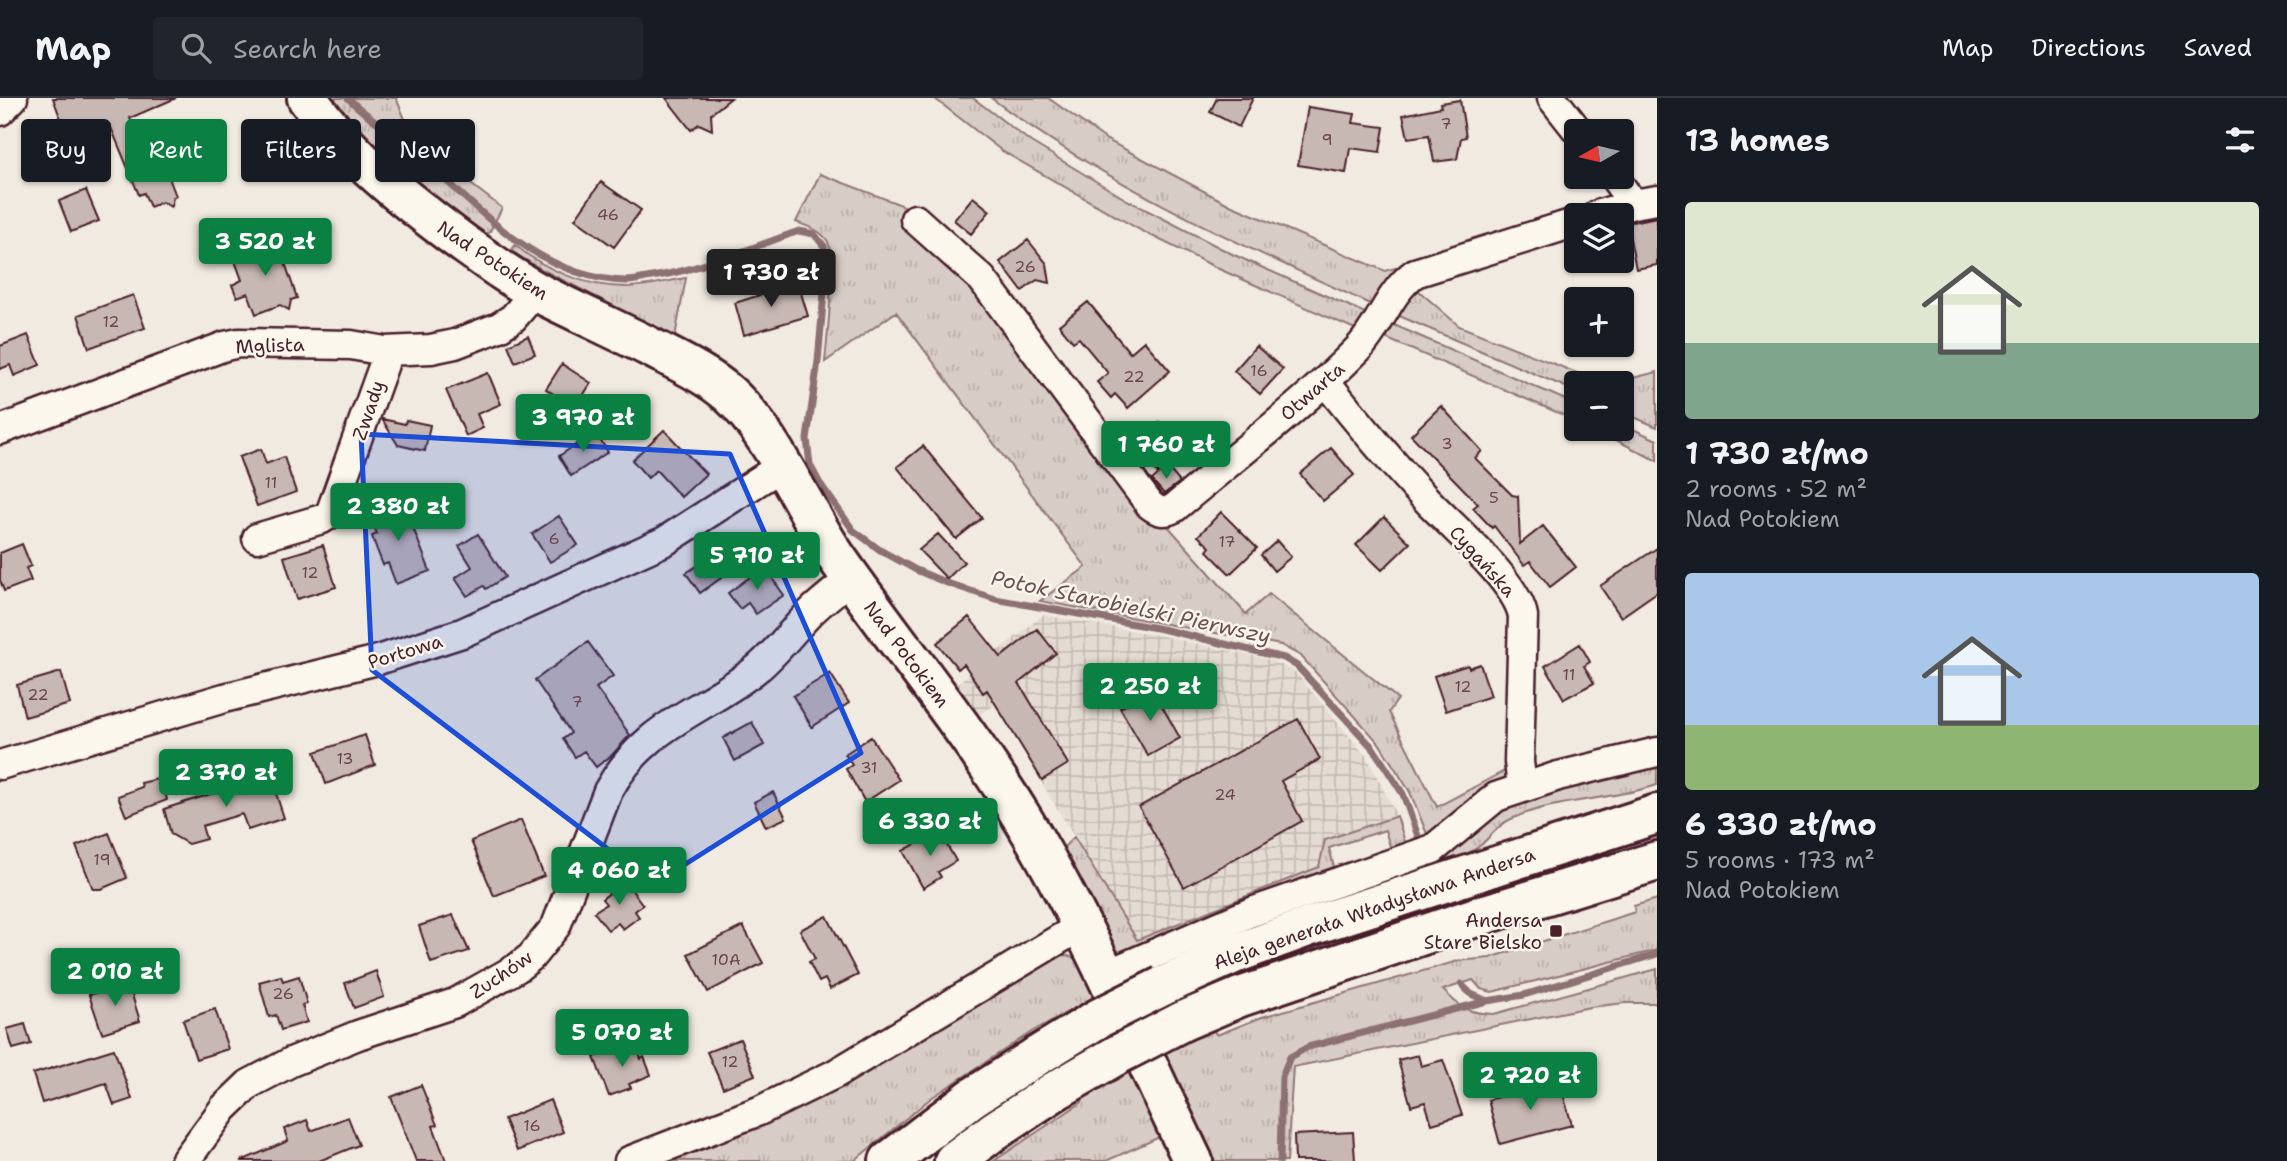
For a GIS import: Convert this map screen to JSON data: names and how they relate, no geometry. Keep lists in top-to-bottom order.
{
  "streets": {
    "main road": ["Nad Potokiem", "Aleja generała Władysława Andersa"],
    "street": [
      "Mglista",
      "Otwarta",
      "Zwady",
      "Cygańska",
      "Portowa",
      "Zuchów"
    ]
  },
  "crossings": [
    ["Nad Potokiem", "Mglista"],
    ["Nad Potokiem", "Portowa"],
    ["Nad Potokiem", "Zuchów"],
    ["Mglista", "Zwady"],
    ["Otwarta", "Cygańska"]
  ],
  "water": ["Potok Starobielski Pierwszy"],
  "places": {
    "transit": ["Andersa Stare Bielsko"]
  },
  "house_numbers": [
    "7",
    "9",
    "46",
    "26",
    "12",
    "16",
    "22",
    "3",
    "11",
    "5",
    "6",
    "17",
    "12",
    "11",
    "12",
    "22",
    "7",
    "13",
    "31",
    "24",
    "19",
    "10A",
    "26",
    "12",
    "16"
  ],
  "north": "left",
  "page": {
    "header": "Map",
    "search": "Search here",
    "nav": ["Map", "Directions", "Saved"],
    "heading": "13 homes",
    "map_buttons": ["+", "−"],
    "chip": [
      "Buy",
      "Rent",
      "Filters",
      "New"
    ],
    "list": [
      {
        "name": "1 730 zł/mo",
        "note": "2 rooms · 52 m² · Nad Potokiem"
      },
      {
        "name": "6 330 zł/mo",
        "note": "5 rooms · 173 m² · Nad Potokiem"
      }
    ],
    "price": [
      "3 520 zł",
      "1 730 zł",
      "3 970 zł",
      "1 760 zł",
      "2 380 zł",
      "5 710 zł",
      "2 250 zł",
      "2 370 zł",
      "6 330 zł",
      "4 060 zł",
      "2 010 zł",
      "5 070 zł",
      "2 720 zł"
    ]
  }
}
